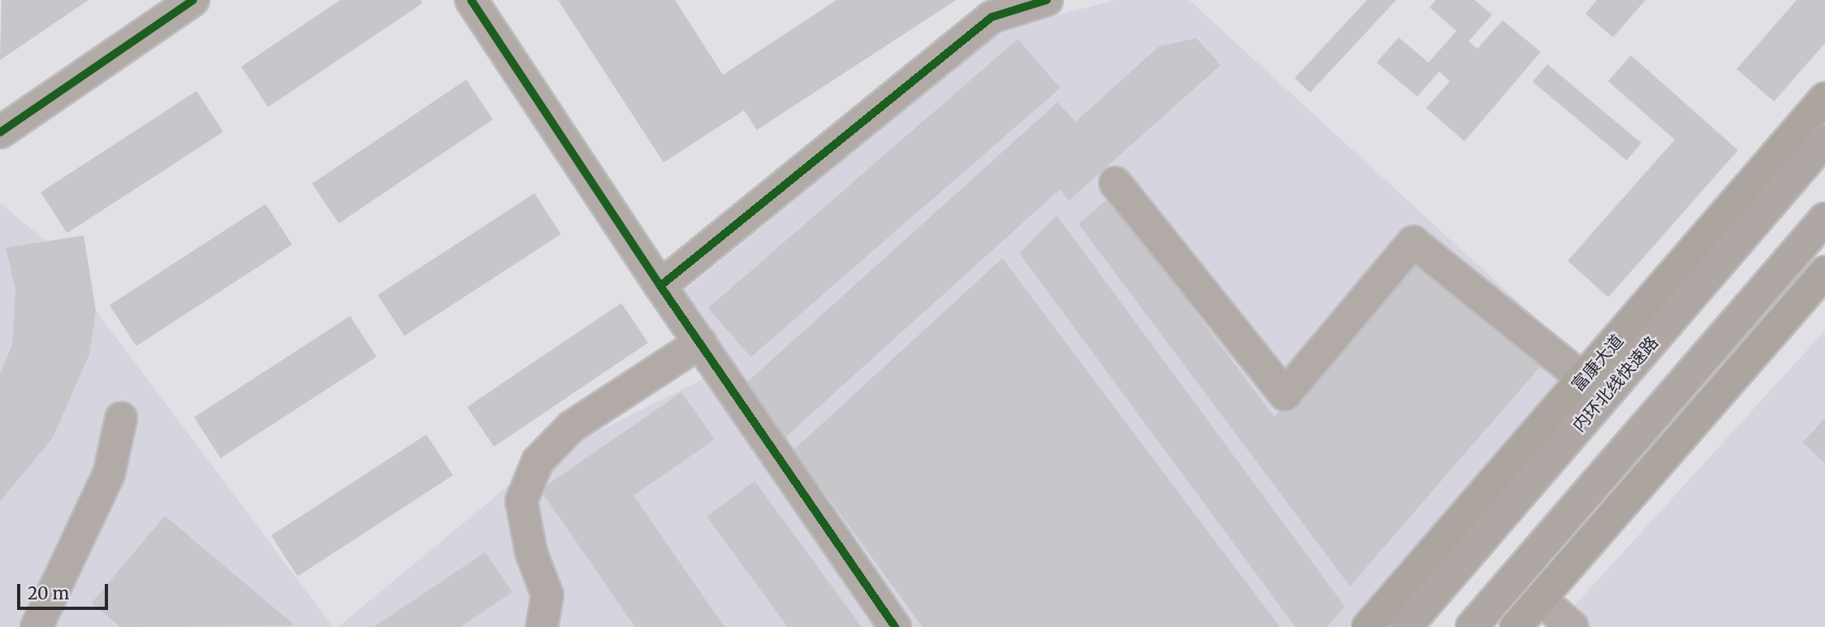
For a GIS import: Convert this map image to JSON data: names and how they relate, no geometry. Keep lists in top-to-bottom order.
{
  "streets": {
    "highway": ["内环北线快速路"],
    "main road": ["富康大道"]
  },
  "scale_bar": "20 m"
}
